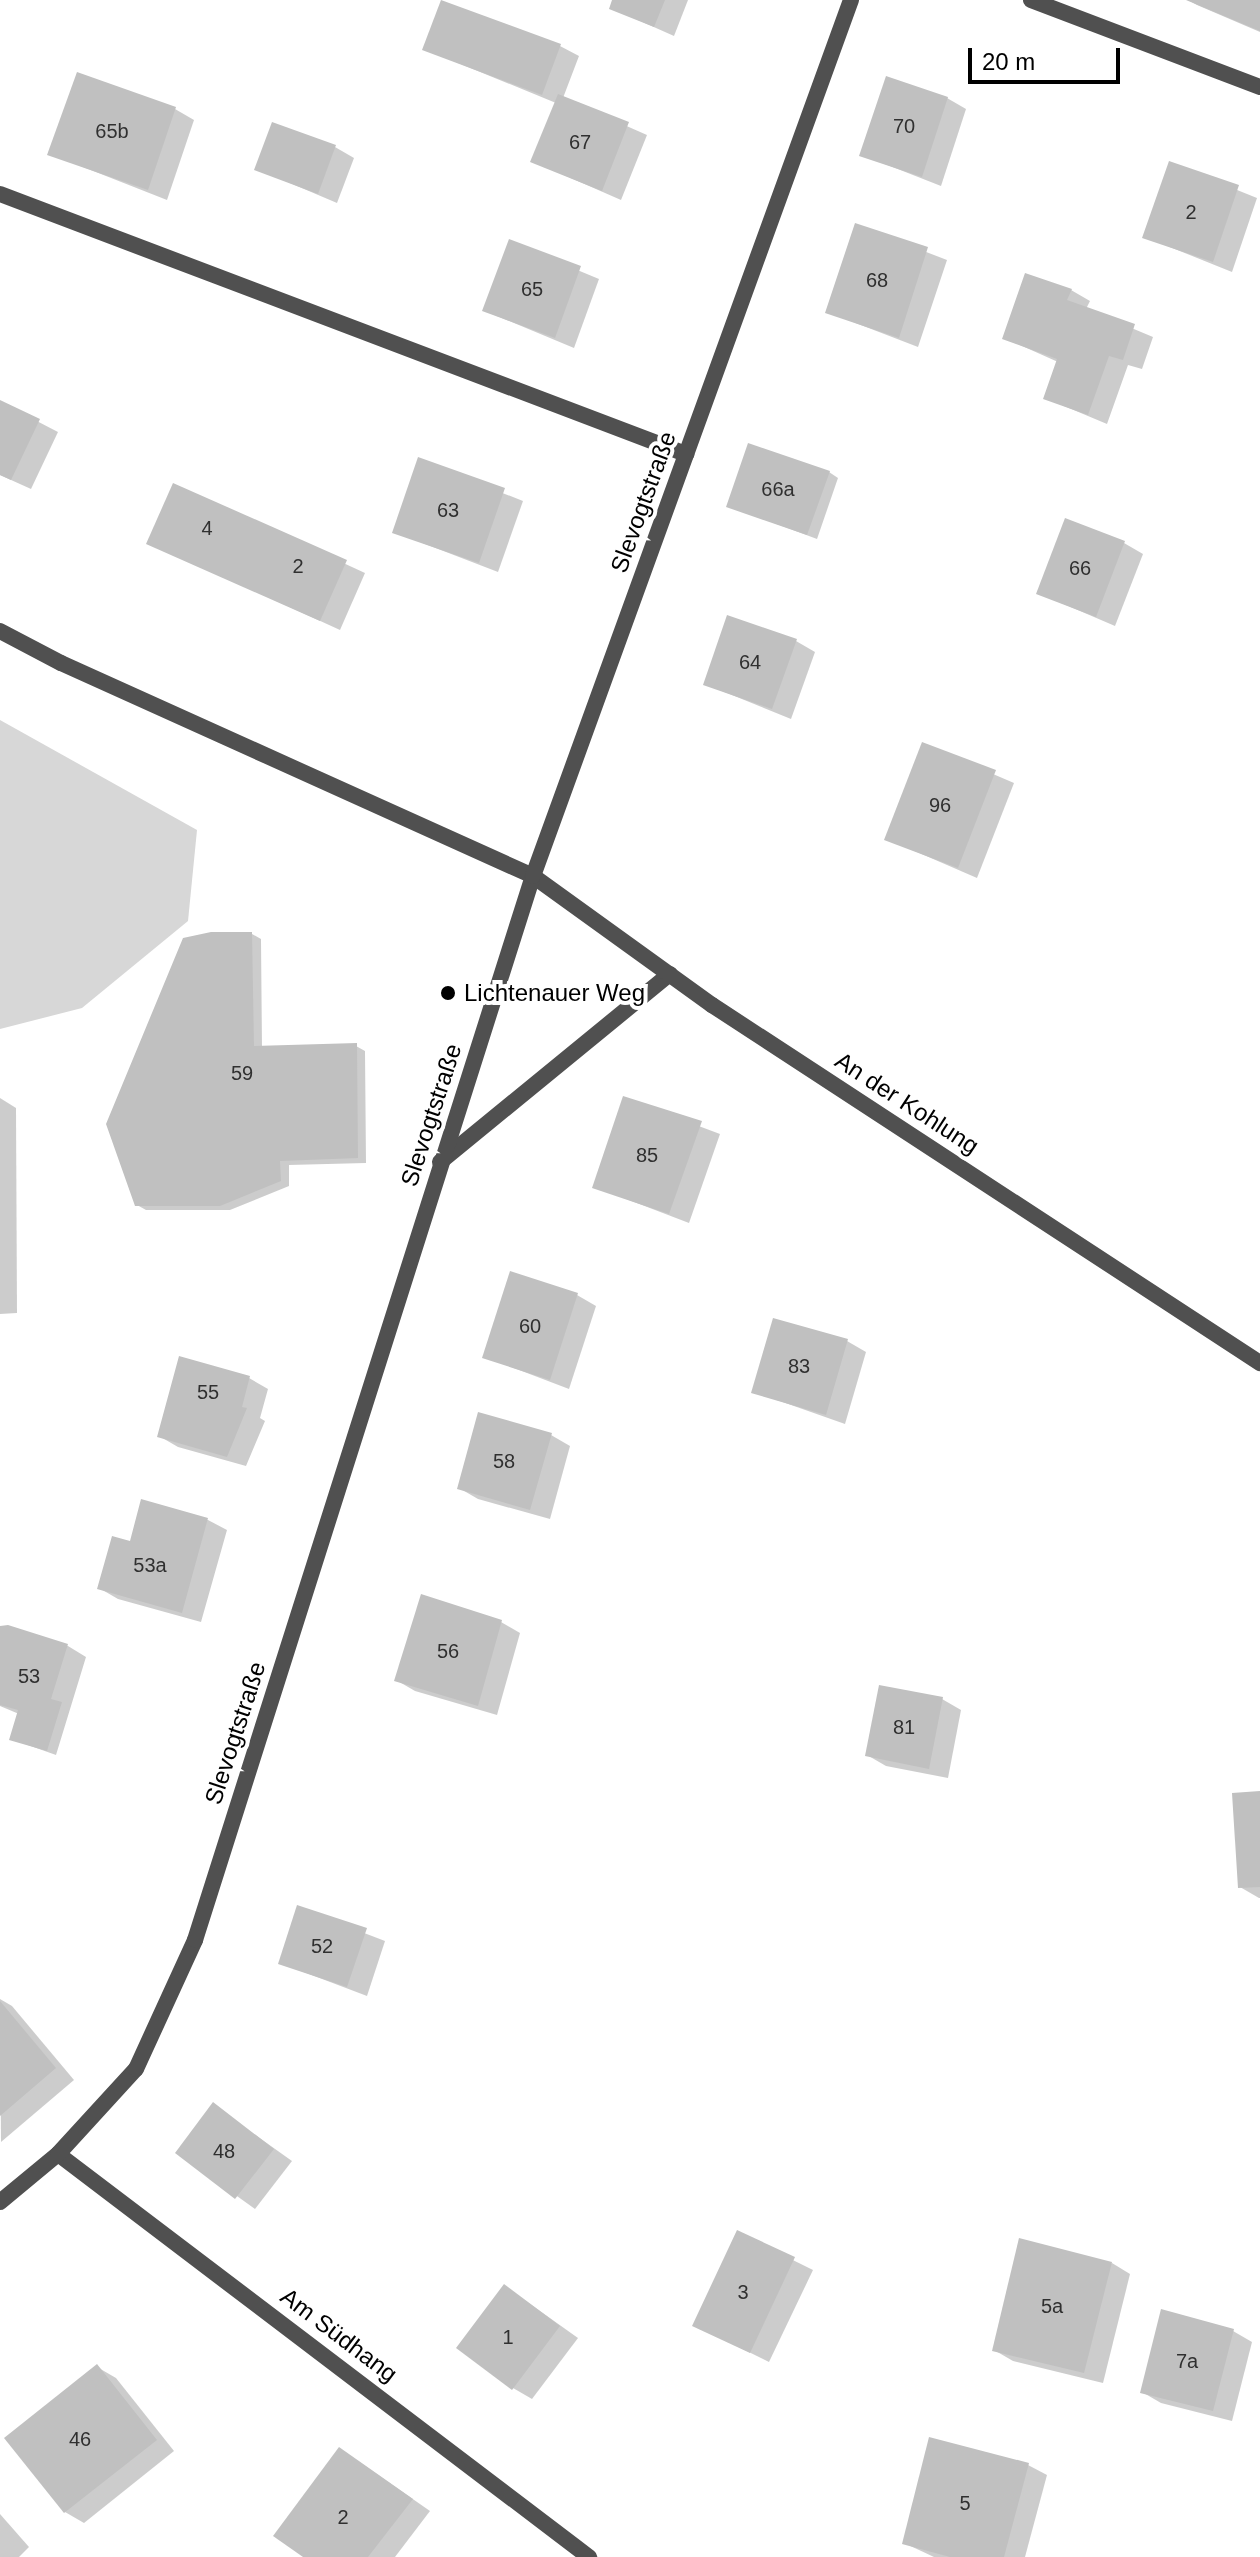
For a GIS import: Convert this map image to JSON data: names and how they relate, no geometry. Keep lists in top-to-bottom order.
{
  "streets": {
    "street": ["Slevogtstraße", "An der Kohlung", "Am Südhang"]
  },
  "crossings": [
    ["Slevogtstraße", "An der Kohlung"],
    ["Slevogtstraße", "Am Südhang"]
  ],
  "places": ["Lichtenauer Weg"],
  "house_numbers": [
    "70",
    "65b",
    "67",
    "2",
    "68",
    "65",
    "66a",
    "63",
    "4",
    "2",
    "66",
    "64",
    "96",
    "59",
    "85",
    "60",
    "83",
    "55",
    "58",
    "53a",
    "56",
    "53",
    "81",
    "52",
    "48",
    "3",
    "5a",
    "1",
    "7a",
    "46",
    "5",
    "2"
  ],
  "scale_bar": "20 m"
}
